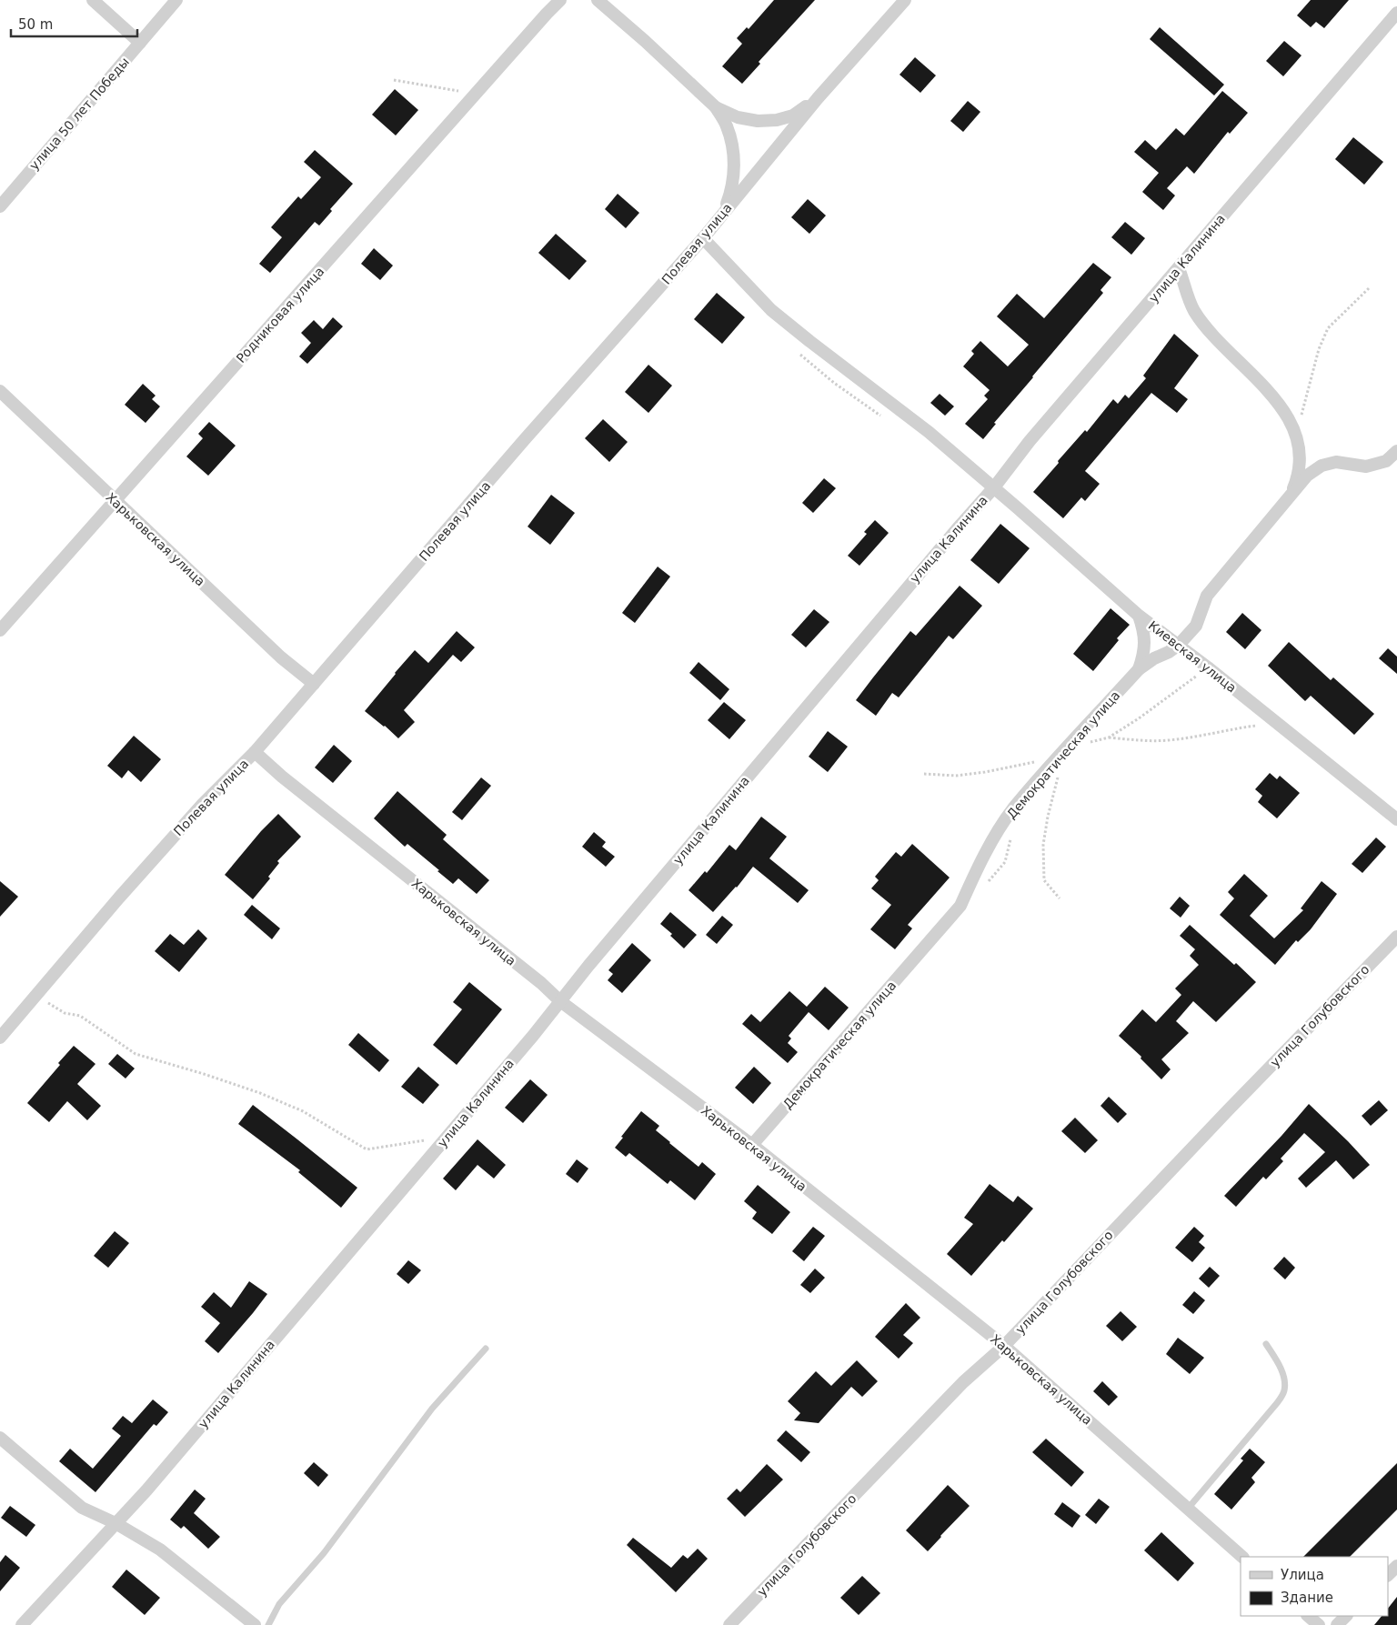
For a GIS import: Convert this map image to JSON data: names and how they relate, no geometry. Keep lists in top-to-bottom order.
{
  "streets": {
    "street": [
      "улица 50 лет Победы",
      "Полевая улица",
      "улица Калинина",
      "Родниковая улица",
      "Харьковская улица",
      "Киевская улица",
      "Демократическая улица",
      "улица Голубовского"
    ]
  },
  "crossings": [
    ["Полевая улица", "Харьковская улица"],
    ["Полевая улица", "Киевская улица"],
    ["улица Калинина", "Харьковская улица"],
    ["улица Калинина", "Киевская улица"],
    ["Родниковая улица", "Харьковская улица"],
    ["Харьковская улица", "Демократическая улица"],
    ["Харьковская улица", "улица Голубовского"],
    ["Киевская улица", "Демократическая улица"]
  ],
  "legend": ["Улица", "Здание"],
  "scale_bar": "50 m"
}
